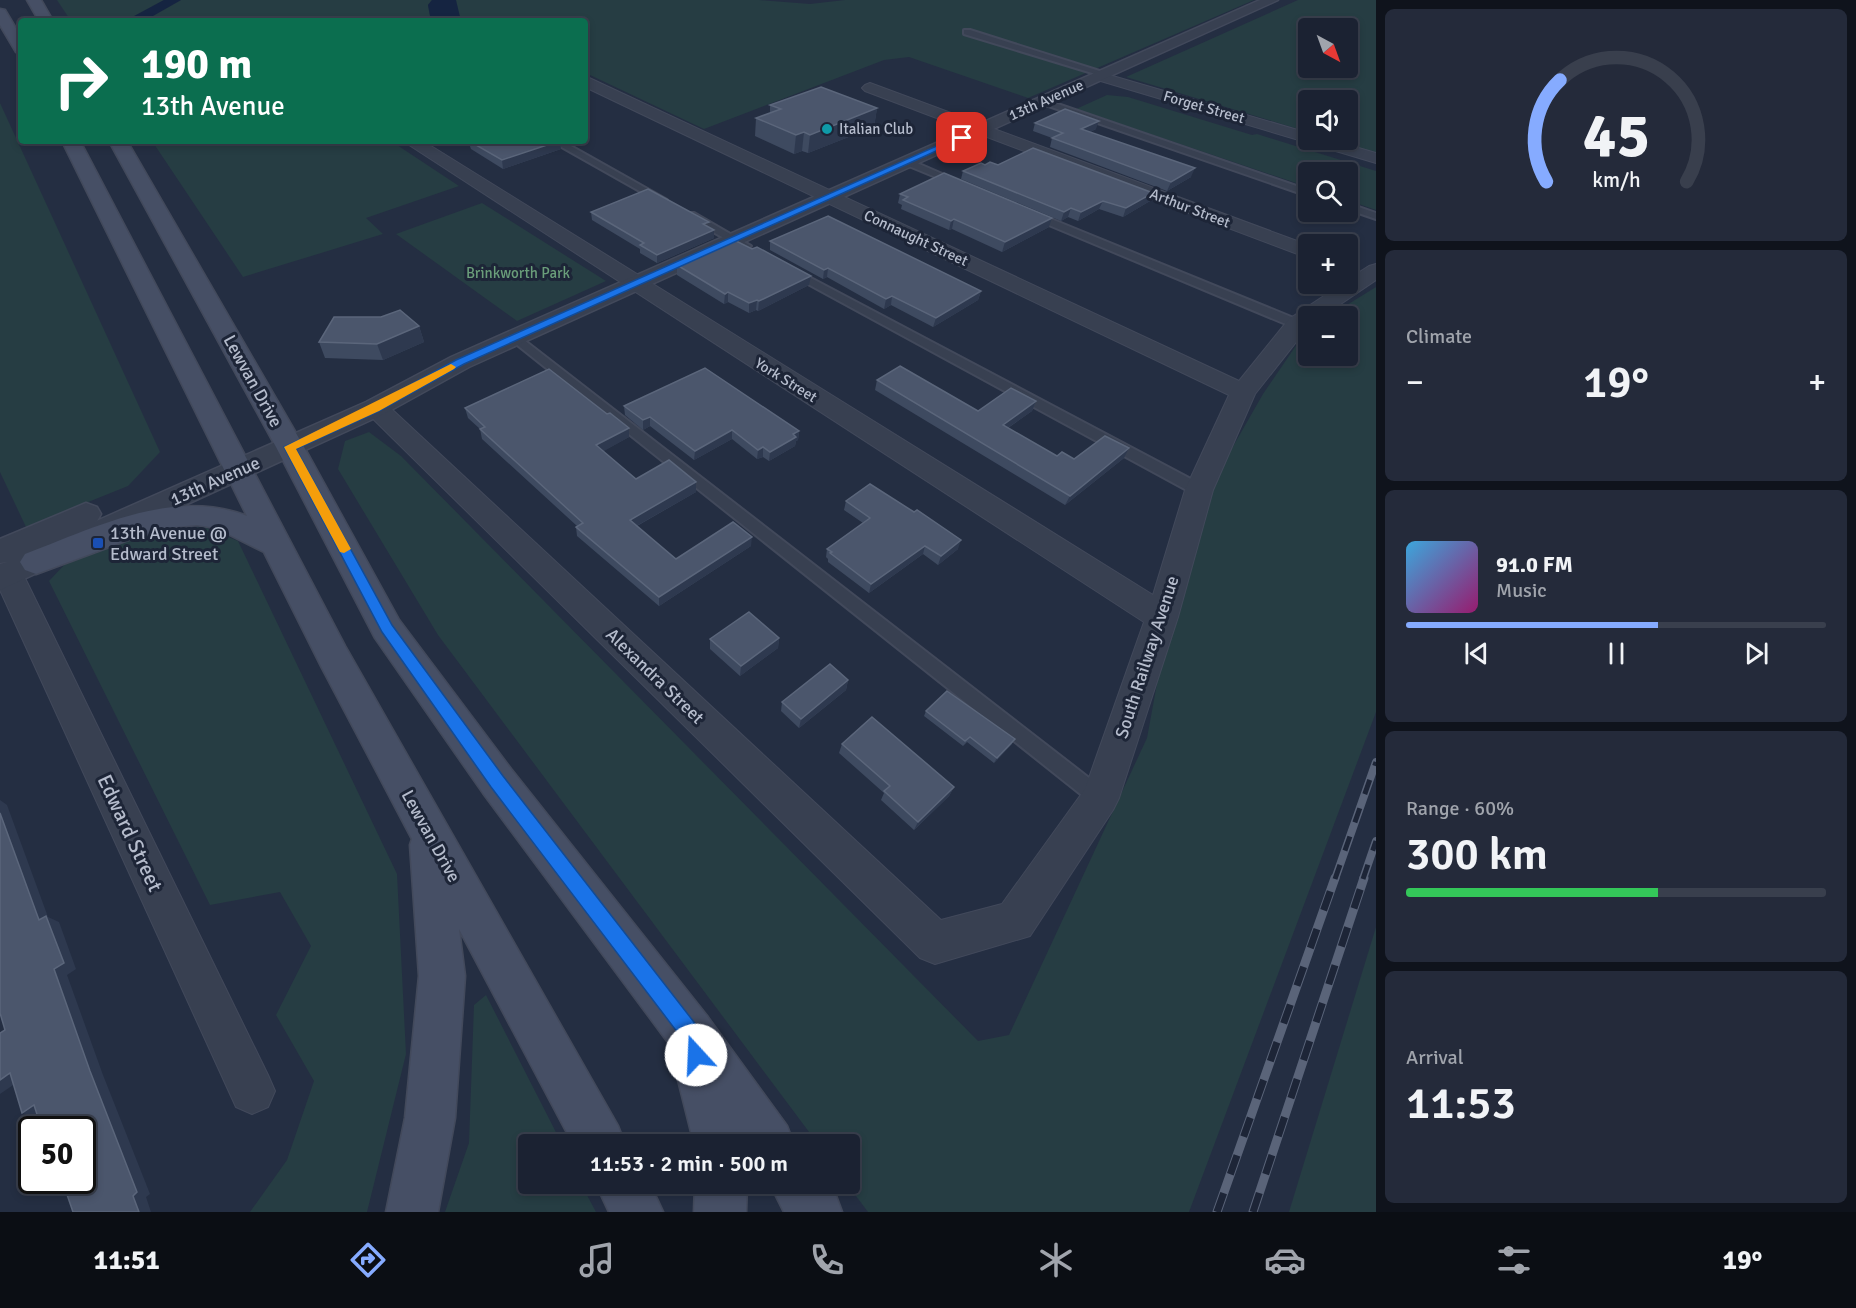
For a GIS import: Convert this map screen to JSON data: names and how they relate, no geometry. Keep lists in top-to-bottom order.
{
  "streets": {
    "main road": ["Lewvan Drive"],
    "street": [
      "13th Avenue",
      "Forget Street",
      "Arthur Street",
      "Connaught Street",
      "York Street",
      "South Railway Avenue",
      "Alexandra Street",
      "Edward Street"
    ]
  },
  "crossings": [
    ["13th Avenue", "Forget Street"],
    ["13th Avenue", "Arthur Street"],
    ["13th Avenue", "Connaught Street"],
    ["13th Avenue", "York Street"],
    ["13th Avenue", "Lewvan Drive"],
    ["13th Avenue", "Alexandra Street"],
    ["13th Avenue", "Edward Street"],
    ["Connaught Street", "South Railway Avenue"],
    ["York Street", "South Railway Avenue"],
    ["South Railway Avenue", "Alexandra Street"]
  ],
  "parks": ["Brinkworth Park"],
  "places": {
    "other": ["Italian Club"],
    "transit": ["13th Avenue @ Edward Street"]
  },
  "north": "bottom right",
  "page": {
    "map_buttons": ["+", "−"],
    "turn": ["190 m", "13th Avenue"],
    "tile": [
      "Climate",
      ["Range · 60%", "300 km"],
      ["Arrival", "11:53"]
    ],
    "heat": ["−", "19°", "+"],
    "song": ["91.0 FM", "Music"],
    "limit": "50",
    "trip": "11:53 · 2 min · 500 m",
    "tabs": ["11:51", "19°"],
    "gauge": ["45", "km/h"]
  }
}
